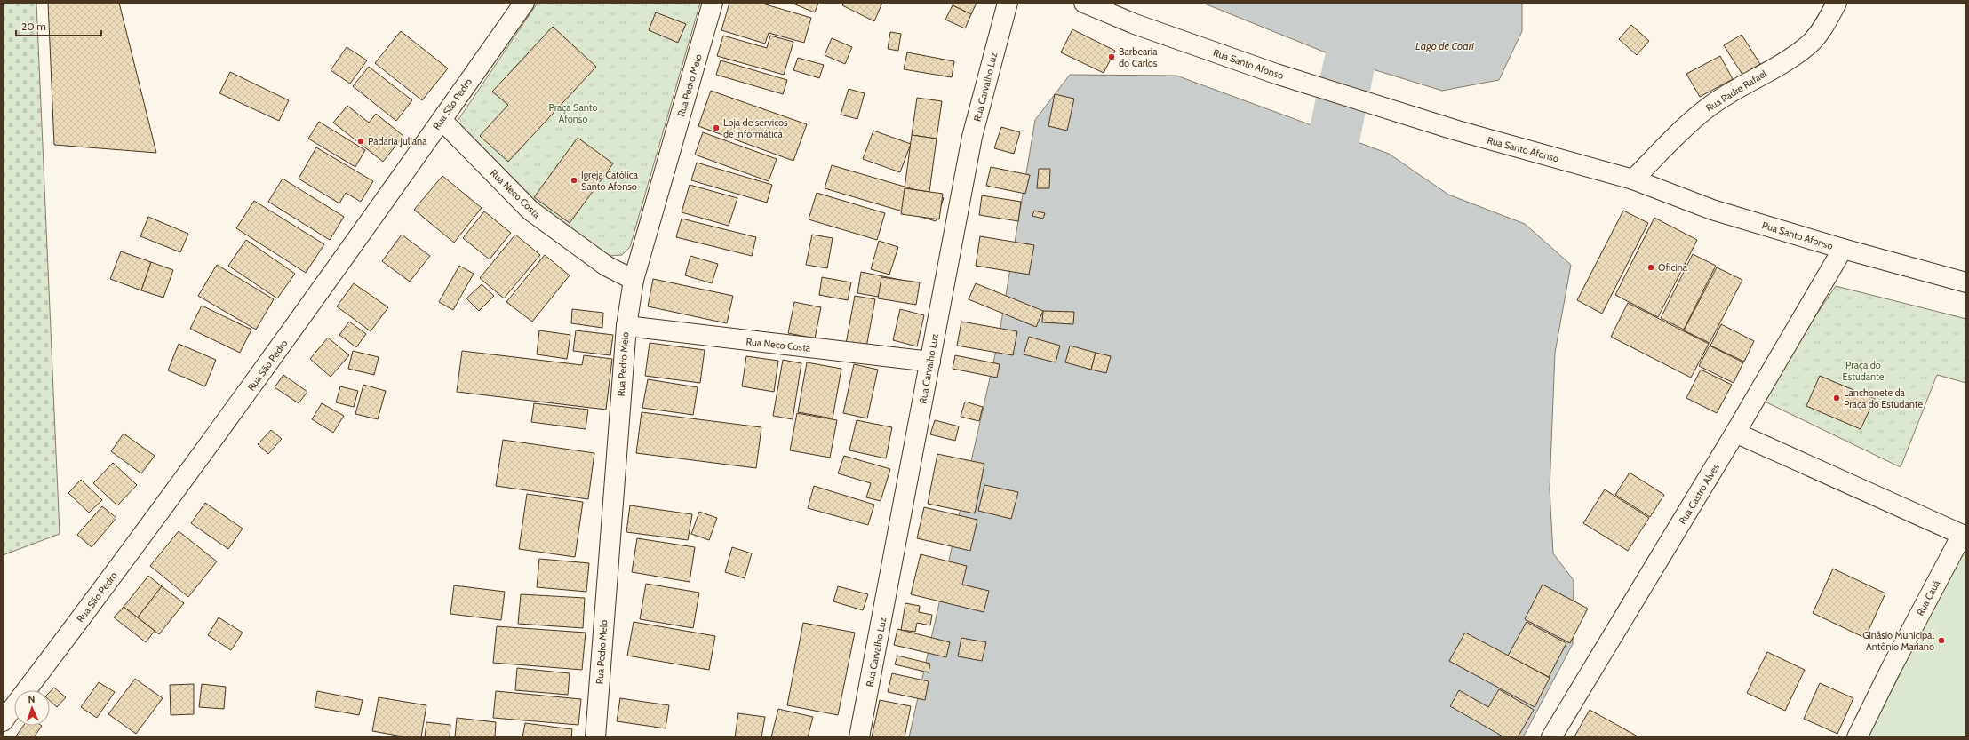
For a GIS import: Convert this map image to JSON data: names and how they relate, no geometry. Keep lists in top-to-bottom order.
{
  "streets": {
    "street": [
      "Rua Santo Afonso",
      "Rua Pedro Melo",
      "Rua Carvalho Luz",
      "Rua Padre Rafael",
      "Rua São Pedro",
      "Rua Neco Costa",
      "Rua Castro Alves",
      "Rua Cauá"
    ]
  },
  "crossings": [
    ["Rua Santo Afonso", "Rua Padre Rafael"],
    ["Rua Santo Afonso", "Rua Castro Alves"],
    ["Rua Pedro Melo", "Rua Neco Costa"],
    ["Rua Carvalho Luz", "Rua Neco Costa"],
    ["Rua São Pedro", "Rua Neco Costa"]
  ],
  "water": ["Lago de Coari"],
  "parks": ["Praça Santo Afonso", "Praça do Estudante"],
  "places": [
    "Barbearia do Carlos",
    "Loja de serviços de informática",
    "Padaria Juliana",
    "Igreja Católica Santo Afonso",
    "Oficina",
    "Lanchonete da Praça do Estudante",
    "Ginásio Municipal Antônio Mariano"
  ],
  "scale_bar": "20 m",
  "north": "top"
}
